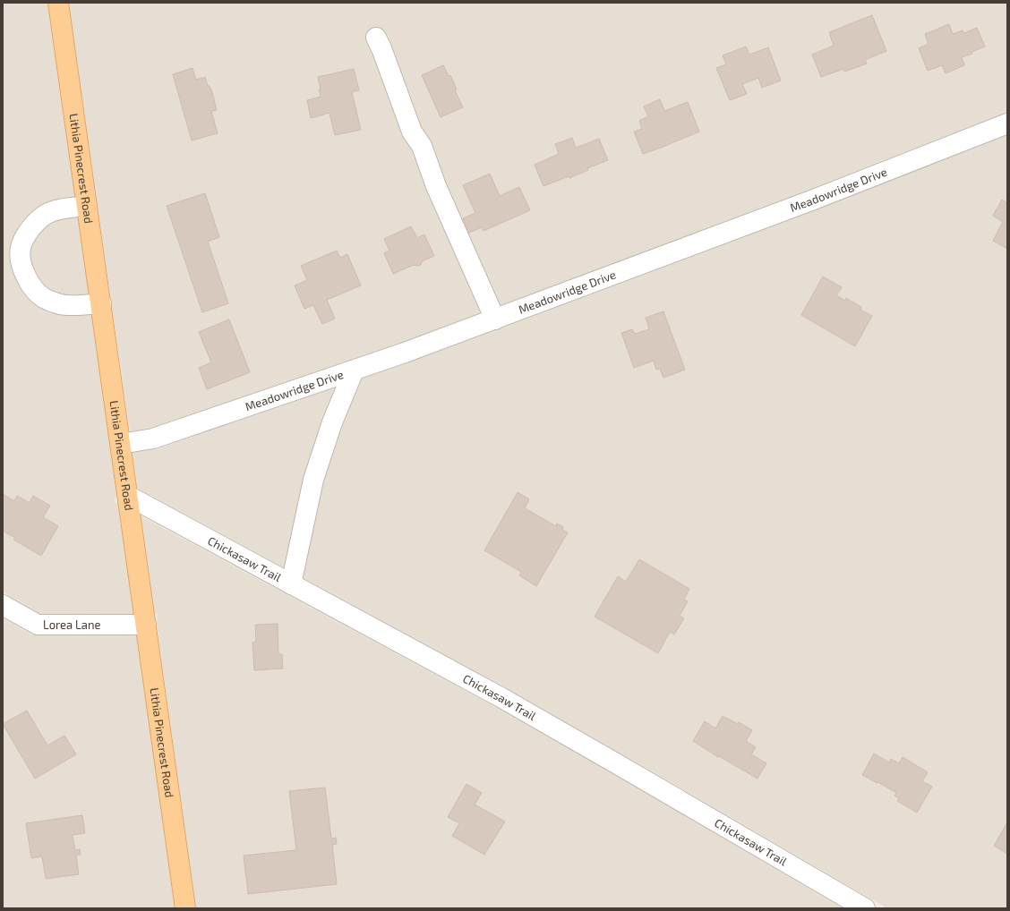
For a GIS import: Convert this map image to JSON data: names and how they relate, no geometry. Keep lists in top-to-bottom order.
{
  "streets": {
    "main road": ["Lithia Pinecrest Road"],
    "street": ["Meadowridge Drive", "Chickasaw Trail", "Lorea Lane"]
  },
  "crossings": [
    ["Lithia Pinecrest Road", "Meadowridge Drive"],
    ["Lithia Pinecrest Road", "Chickasaw Trail"],
    ["Lithia Pinecrest Road", "Lorea Lane"]
  ]
}
